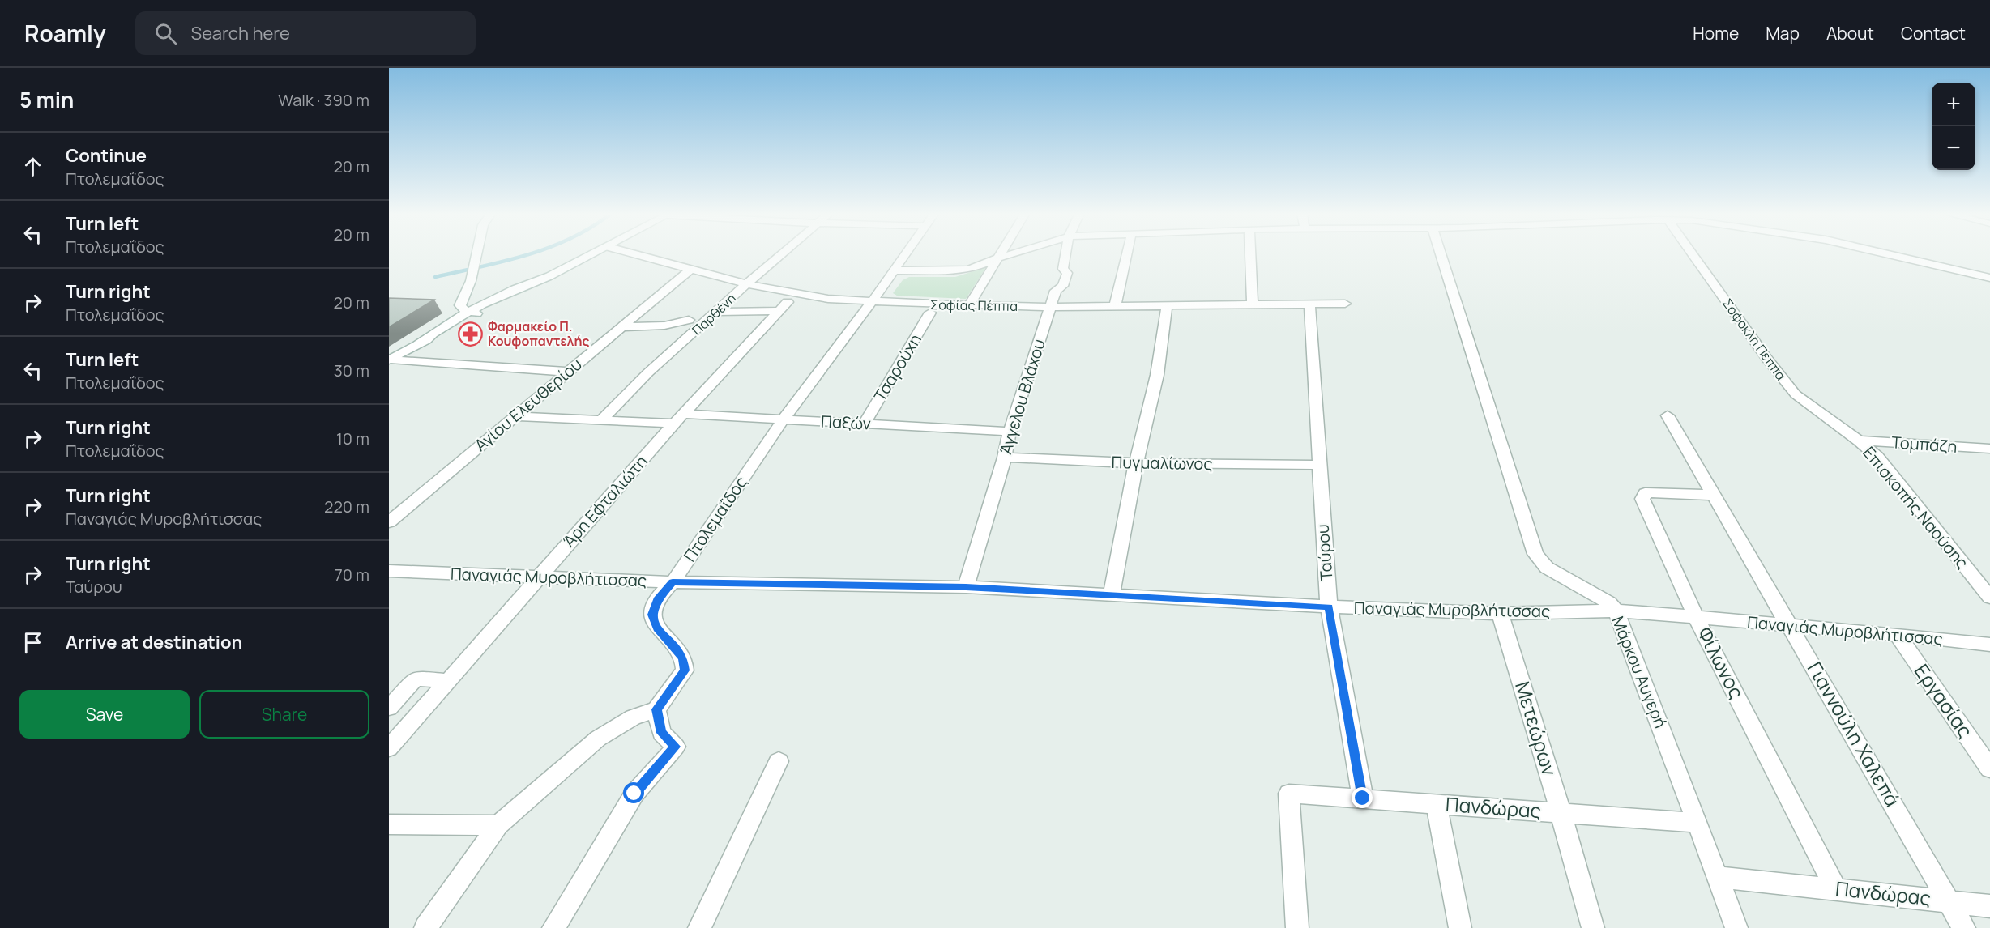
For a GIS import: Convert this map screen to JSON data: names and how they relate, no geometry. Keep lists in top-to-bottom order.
{
  "streets": {
    "street": [
      "Σοφίας Πέππα",
      "Παρθένη",
      "Σοφοκλη Πεππα",
      "Τσαρούχη",
      "Άγγελου Βλάχου",
      "Αγίου Ελευθερίου",
      "Παξών",
      "Τομπάζη",
      "Πυγμαλίωνος",
      "Άρη Εφταλιώτη",
      "Επισκοπής Ναούσης",
      "Πτολεμαΐδος",
      "Ταύρου",
      "Παναγιάς Μυροβλήτισσας",
      "Φίλωνος",
      "Μάρκου Αυγερή",
      "Εργασίας",
      "Μετεώρων",
      "Γιαννούλη Χαλεπά",
      "Πανδώρας"
    ]
  },
  "crossings": [
    ["Σοφίας Πέππα", "Παρθένη"],
    ["Σοφίας Πέππα", "Τσαρούχη"],
    ["Σοφίας Πέππα", "Άγγελου Βλάχου"],
    ["Σοφίας Πέππα", "Αγίου Ελευθερίου"],
    ["Σοφίας Πέππα", "Άρη Εφταλιώτη"],
    ["Σοφίας Πέππα", "Πτολεμαΐδος"],
    ["Σοφίας Πέππα", "Ταύρου"],
    ["Παρθένη", "Παξών"],
    ["Σοφοκλη Πεππα", "Τομπάζη"],
    ["Σοφοκλη Πεππα", "Επισκοπής Ναούσης"],
    ["Τσαρούχη", "Παξών"],
    ["Άγγελου Βλάχου", "Παξών"],
    ["Άγγελου Βλάχου", "Πυγμαλίωνος"],
    ["Άγγελου Βλάχου", "Παναγιάς Μυροβλήτισσας"],
    ["Αγίου Ελευθερίου", "Παξών"],
    ["Παξών", "Άρη Εφταλιώτη"],
    ["Παξών", "Πτολεμαΐδος"],
    ["Τομπάζη", "Επισκοπής Ναούσης"],
    ["Πυγμαλίωνος", "Ταύρου"],
    ["Άρη Εφταλιώτη", "Παναγιάς Μυροβλήτισσας"],
    ["Πτολεμαΐδος", "Παναγιάς Μυροβλήτισσας"],
    ["Ταύρου", "Παναγιάς Μυροβλήτισσας"],
    ["Ταύρου", "Πανδώρας"],
    ["Παναγιάς Μυροβλήτισσας", "Φίλωνος"],
    ["Παναγιάς Μυροβλήτισσας", "Μάρκου Αυγερή"],
    ["Παναγιάς Μυροβλήτισσας", "Εργασίας"],
    ["Παναγιάς Μυροβλήτισσας", "Μετεώρων"],
    ["Παναγιάς Μυροβλήτισσας", "Γιαννούλη Χαλεπά"],
    ["Φίλωνος", "Γιαννούλη Χαλεπά"],
    ["Φίλωνος", "Πανδώρας"],
    ["Μάρκου Αυγερή", "Πανδώρας"],
    ["Μετεώρων", "Πανδώρας"],
    ["Γιαννούλη Χαλεπά", "Πανδώρας"]
  ],
  "places": {
    "pharmacy": ["Φαρμακείο Π. Κουφοπαντελής"]
  },
  "page": {
    "header": "Roamly",
    "search": "Search here",
    "nav": [
      "Home",
      "Map",
      "About",
      "Contact"
    ],
    "heading": ["5 min", "Walk · 390 m"],
    "map_buttons": ["+", "−"],
    "list": [
      ["Continue", "Πτολεμαΐδος", "20 m"],
      ["Turn left", "Πτολεμαΐδος", "20 m"],
      ["Turn right", "Πτολεμαΐδος", "20 m"],
      ["Turn left", "Πτολεμαΐδος", "30 m"],
      ["Turn right", "Πτολεμαΐδος", "10 m"],
      ["Turn right", "Παναγιάς Μυροβλήτισσας", "220 m"],
      ["Turn right", "Ταύρου", "70 m"],
      "Arrive at destination"
    ],
    "buttons": ["Save", "Share"]
  }
}
